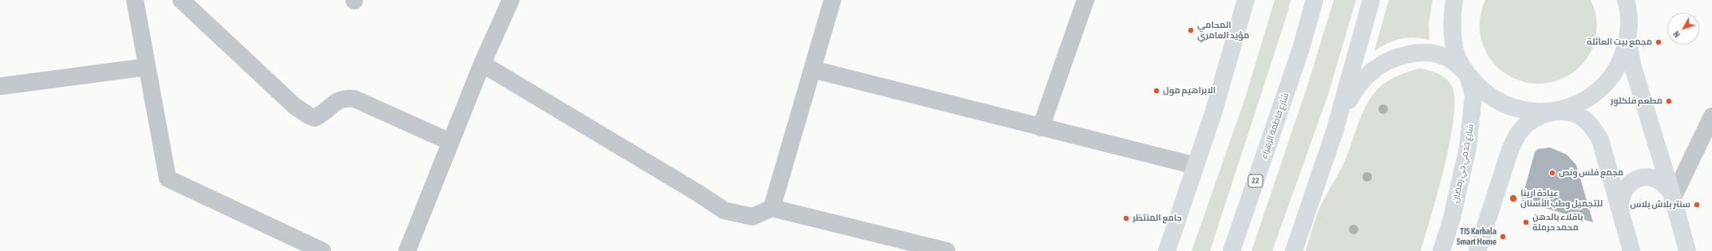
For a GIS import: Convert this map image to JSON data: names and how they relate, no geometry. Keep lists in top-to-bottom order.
{
  "streets": {
    "main road": ["شارع فاطمة الزهراء", "شارع خدمي حي رمضان", "22"]
  },
  "places": [
    "المحامي مؤيد العامري",
    "مجمع بيت العائلة",
    "الابراهيم مول",
    "مطعم فلكلور",
    "مجمع فلس ونص",
    "عيادة ارينا للتجميل وطب الأسنان",
    "سنتر بلاش بلاس",
    "جامع المنتظر",
    "باقلاء بالدهن محمد حرملة",
    "TIS Karbala Smart Home"
  ],
  "north": "bottom left"
}
